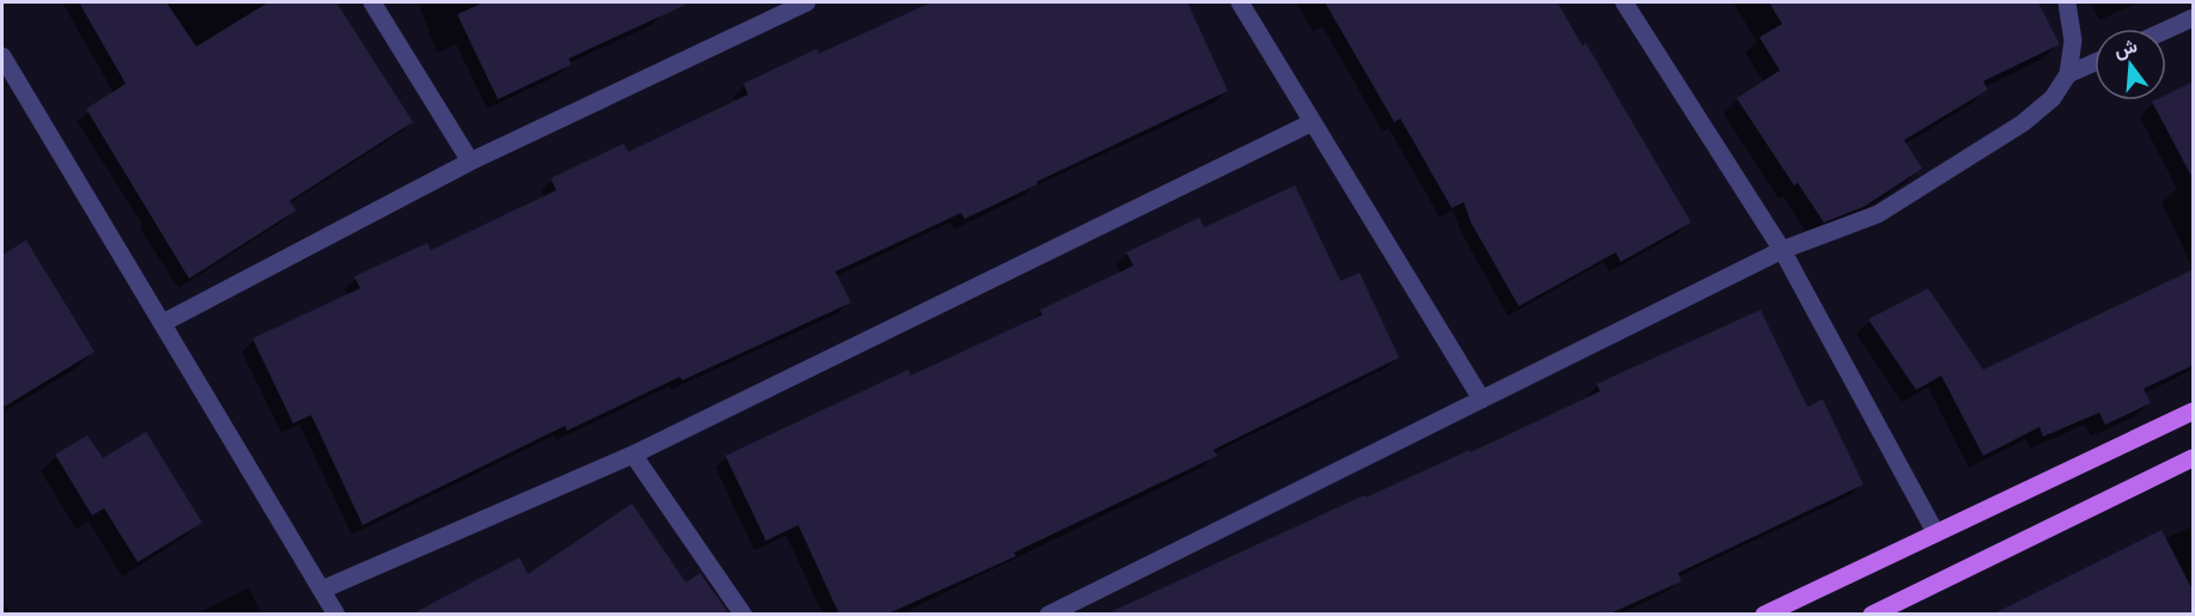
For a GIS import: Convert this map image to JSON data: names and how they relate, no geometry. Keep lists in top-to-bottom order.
{
  "north": "top"
}
